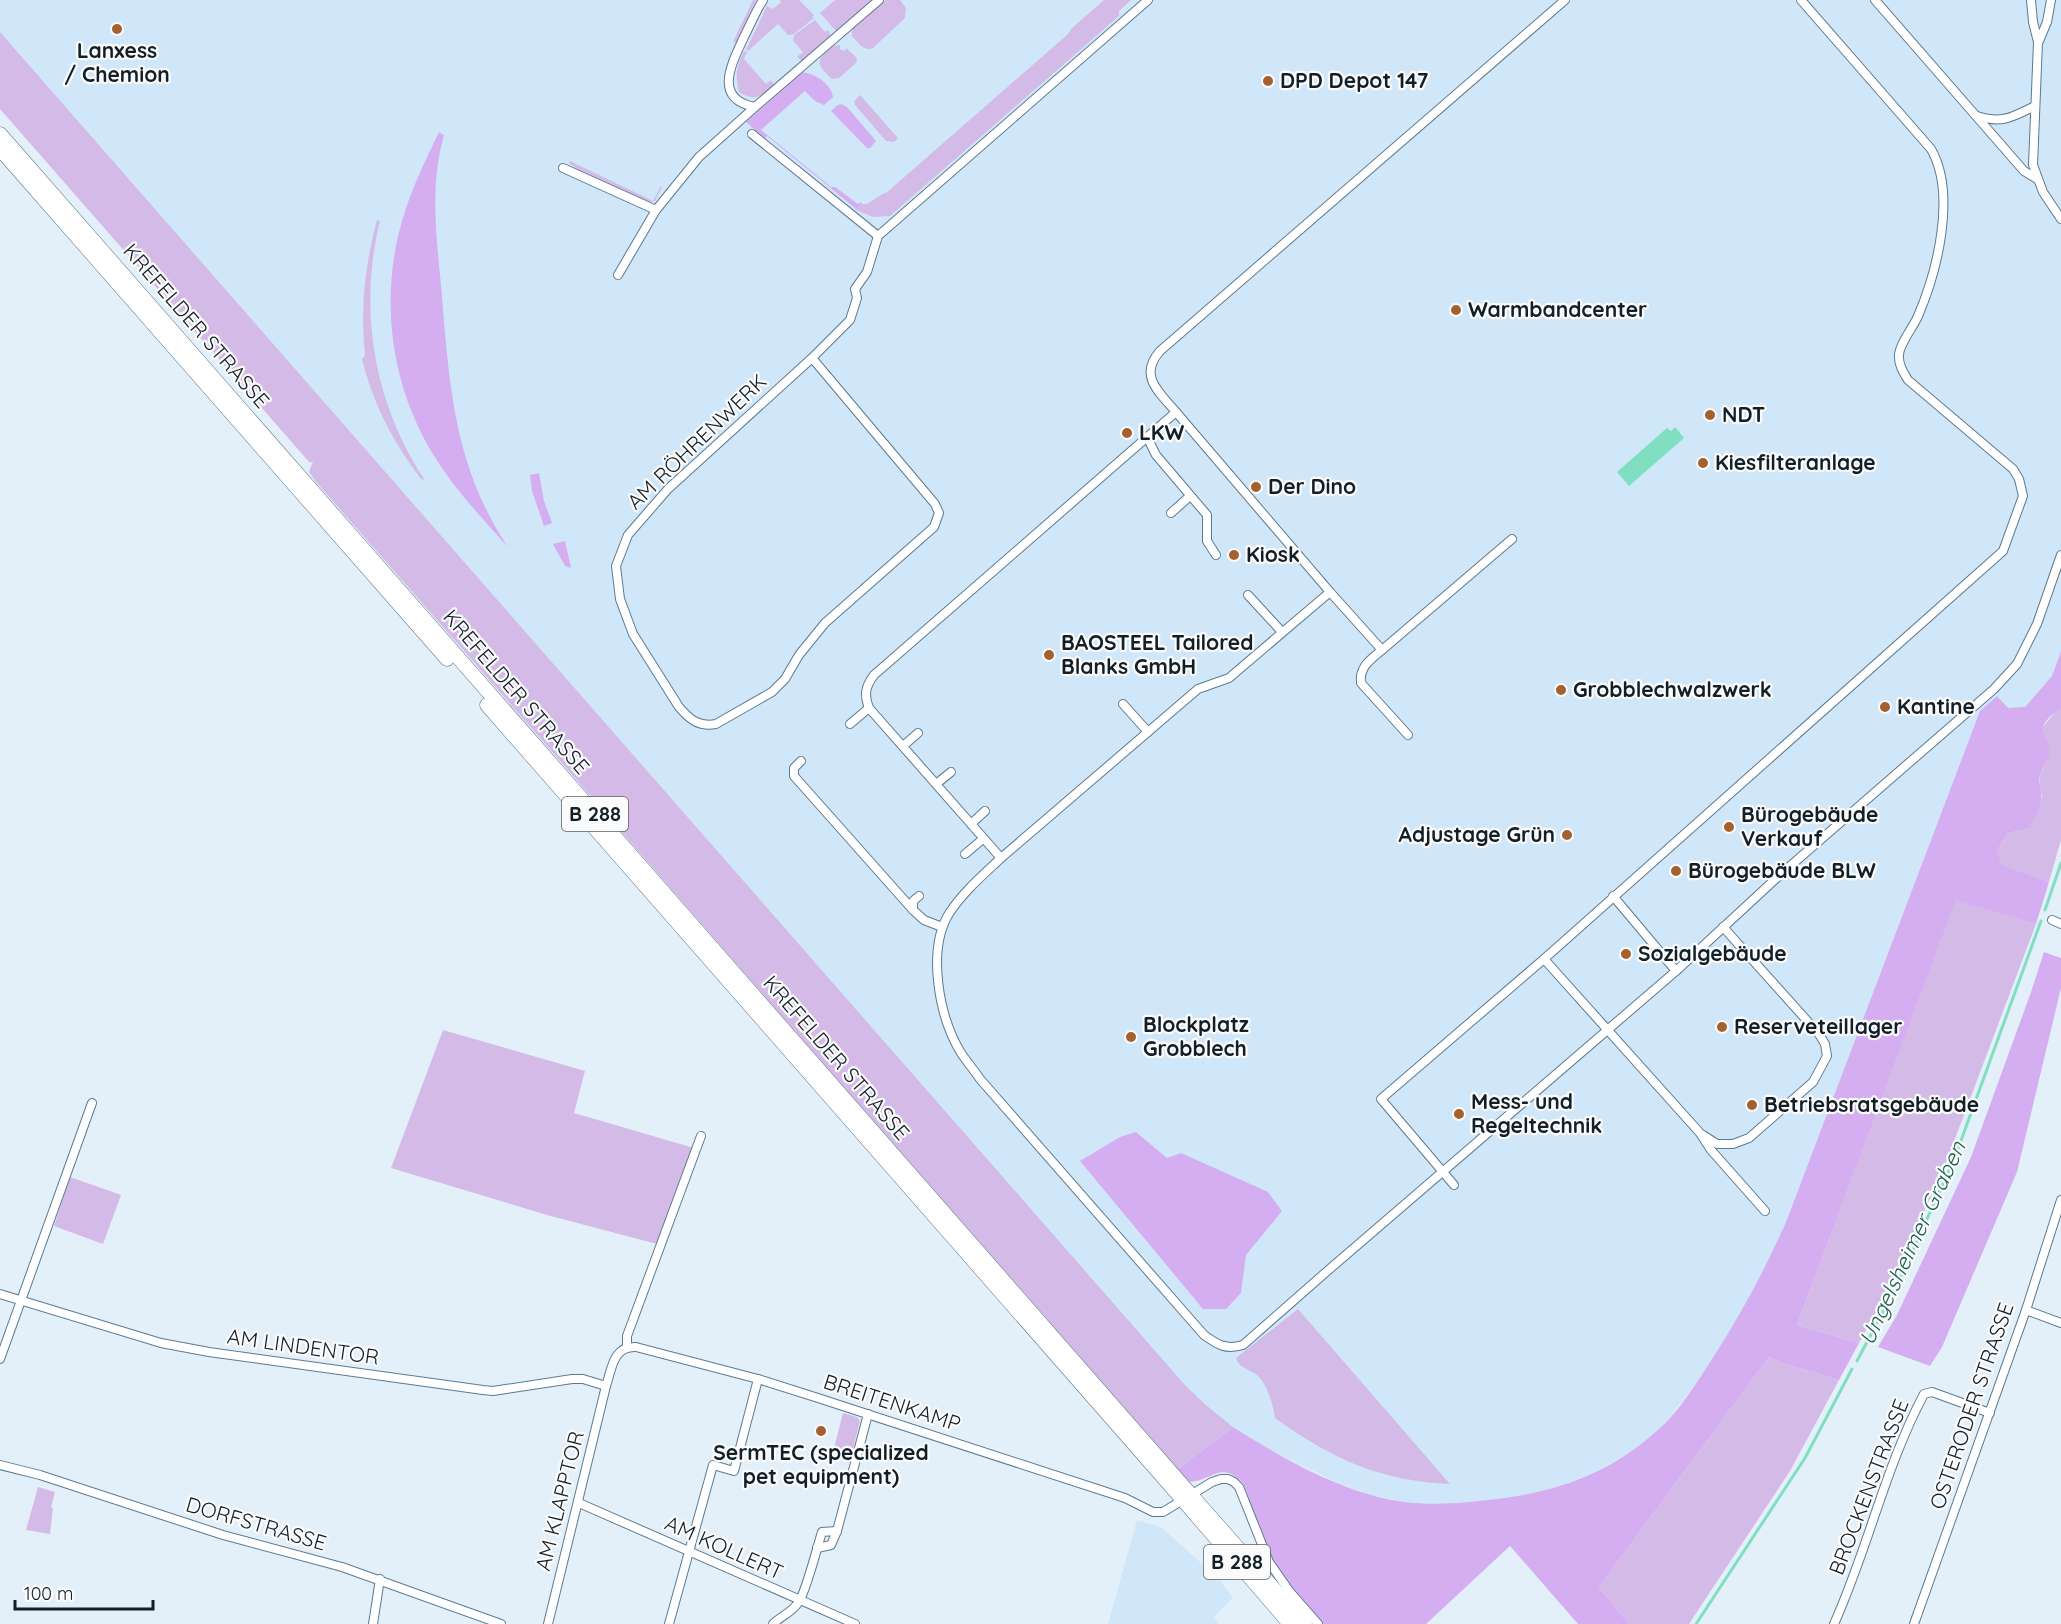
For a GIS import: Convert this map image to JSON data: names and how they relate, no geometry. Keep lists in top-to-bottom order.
{
  "streets": {
    "main road": ["KREFELDER STRASSE", "B 288"],
    "street": [
      "AM RÖHRENWERK",
      "AM LINDENTOR",
      "BREITENKAMP",
      "OSTERODER STRASSE",
      "BROCKENSTRASSE",
      "AM KLAPPTOR",
      "DORFSTRASSE",
      "AM KOLLERT"
    ]
  },
  "crossings": [
    ["KREFELDER STRASSE", "BREITENKAMP"],
    ["AM LINDENTOR", "AM KLAPPTOR"],
    ["OSTERODER STRASSE", "BROCKENSTRASSE"],
    ["AM KLAPPTOR", "AM KOLLERT"]
  ],
  "water": ["Ungelsheimer Graben"],
  "places": [
    "Lanxess / Chemion",
    "DPD Depot 147",
    "Warmbandcenter",
    "NDT",
    "LKW",
    "Kiesfilteranlage",
    "Der Dino",
    "Kiosk",
    "BAOSTEEL Tailored Blanks GmbH",
    "Grobblechwalzwerk",
    "Kantine",
    "Bürogebäude Verkauf",
    "Adjustage Grün",
    "Bürogebäude BLW",
    "Sozialgebäude",
    "Reserveteillager",
    "Blockplatz Grobblech",
    "Betriebsratsgebäude",
    "Mess- und Regeltechnik",
    "SermTEC (specialized pet equipment)"
  ],
  "scale_bar": "100 m"
}
